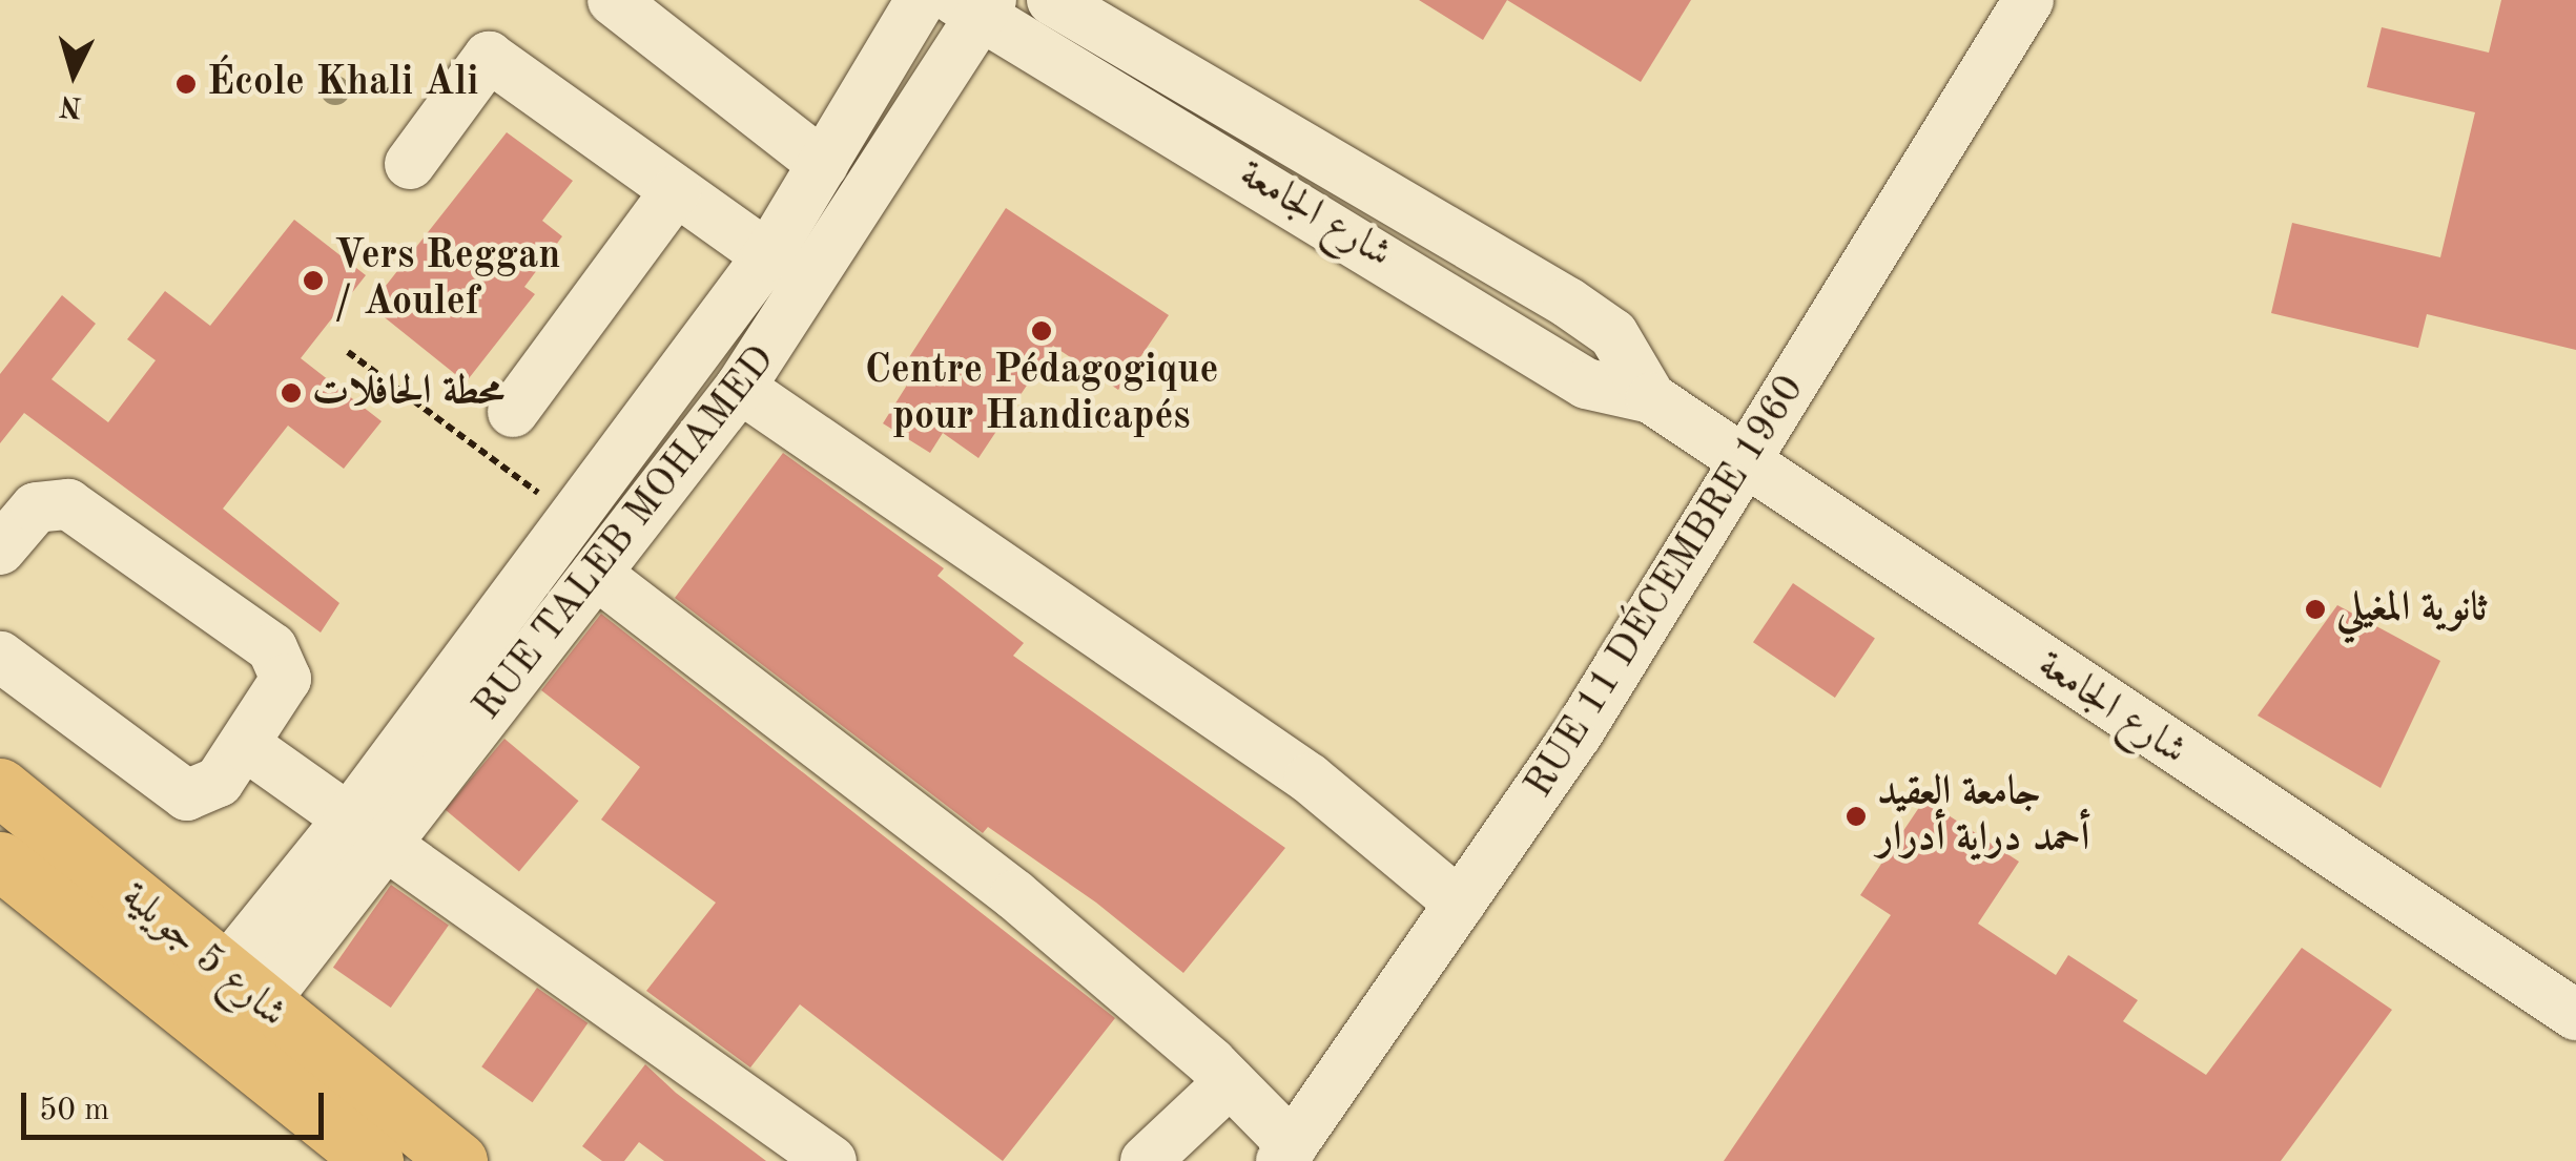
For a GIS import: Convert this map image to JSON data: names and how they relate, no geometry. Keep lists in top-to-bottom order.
{
  "streets": {
    "main road": ["شارع 5 جويلية"],
    "street": ["شارع الجامعة", "RUE TALEB MOHAMED", "RUE 11 DÉCEMBRE 1960"]
  },
  "crossings": [
    ["شارع الجامعة", "RUE TALEB MOHAMED"],
    ["شارع الجامعة", "RUE 11 DÉCEMBRE 1960"],
    ["RUE TALEB MOHAMED", "شارع 5 جويلية"]
  ],
  "places": [
    "École Khali Ali",
    "Vers Reggan / Aoulef",
    "Centre Pédagogique pour Handicapés",
    "محطة الحافلات",
    "ثانوية المغيلي",
    "جامعة العقيد أحمد دراية أدرار"
  ],
  "scale_bar": "50 m",
  "north": "bottom"
}
